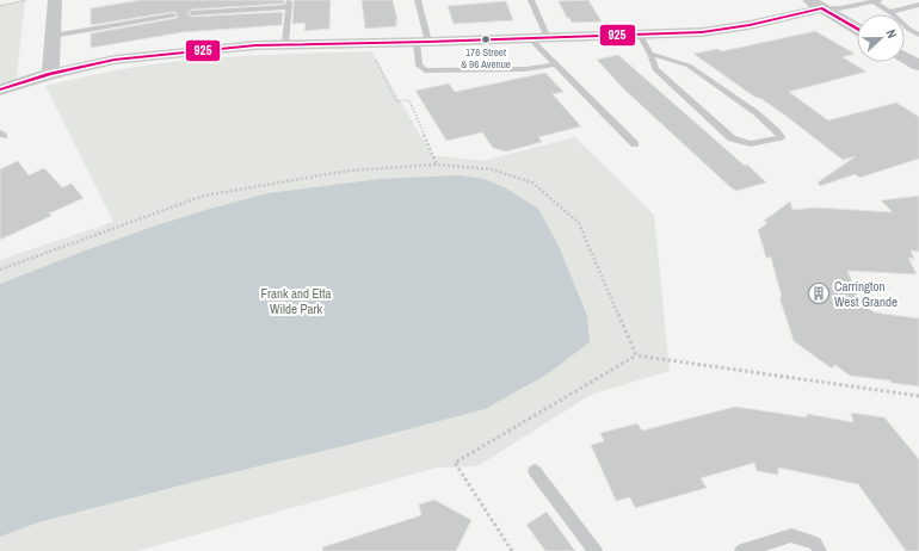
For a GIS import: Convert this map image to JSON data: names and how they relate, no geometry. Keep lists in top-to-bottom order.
{
  "parks": ["Frank and Etta Wilde Park"],
  "places": {
    "other": ["176 Street & 96 Avenue"],
    "building": ["Carrington West Grande"]
  },
  "lines": ["transit line 925"],
  "north": "right"
}
